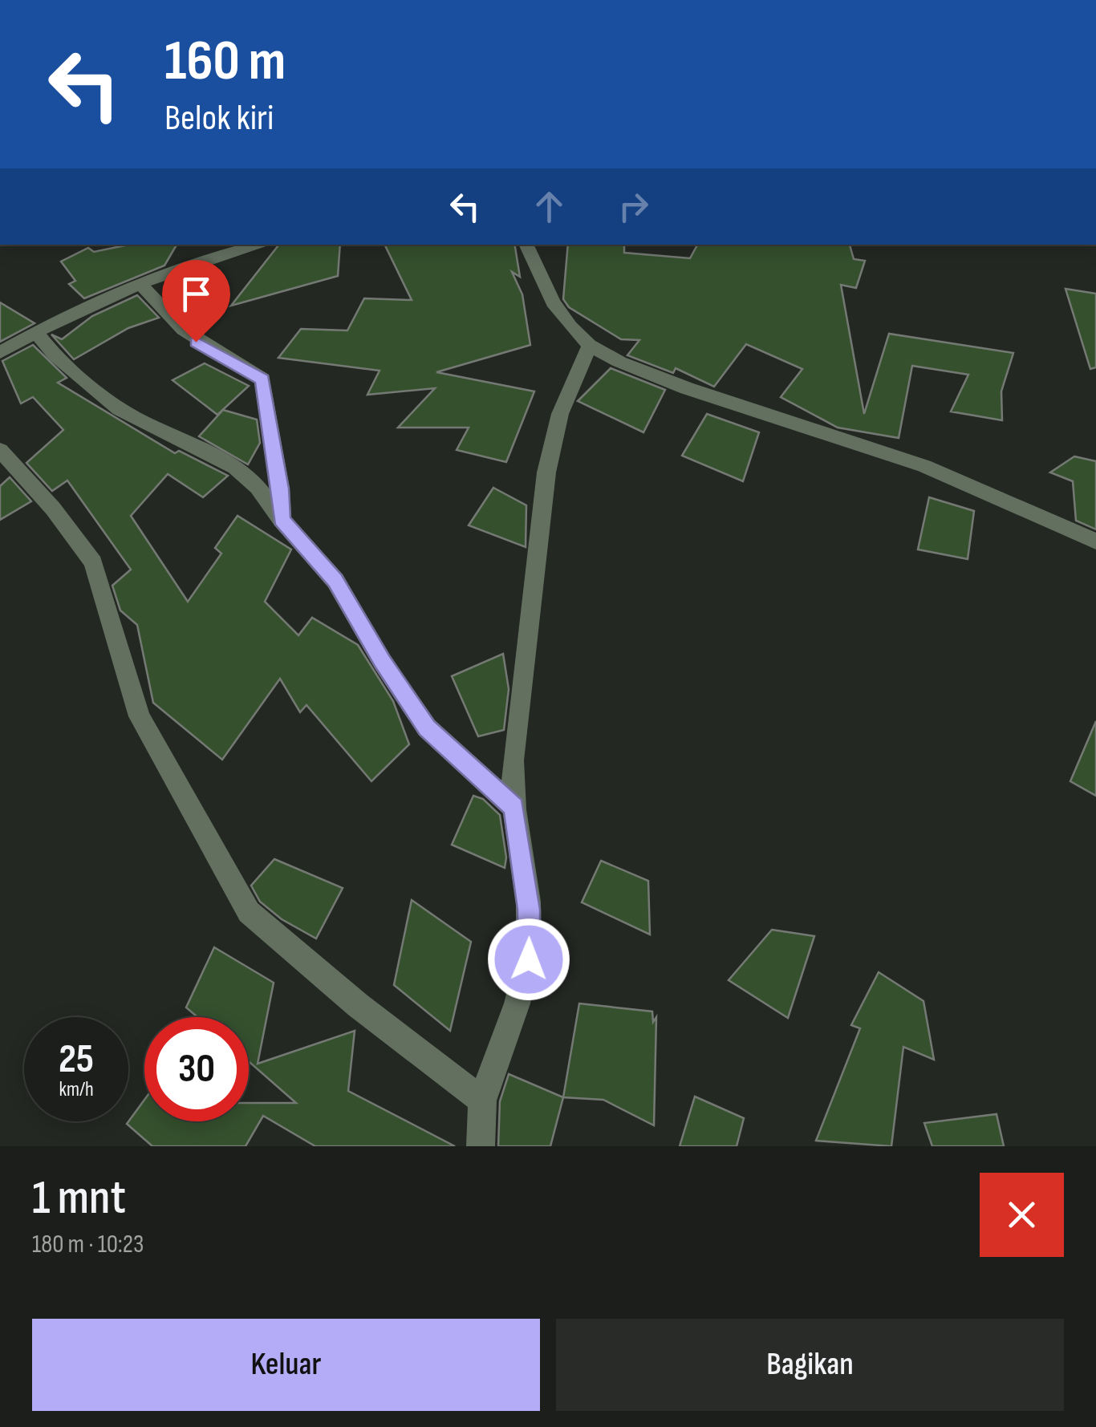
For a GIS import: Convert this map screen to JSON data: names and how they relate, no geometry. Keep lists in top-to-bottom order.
{
  "page": {
    "turn": ["160 m", "Belok kiri"],
    "speed": "25 km/h",
    "limit": "30",
    "heading": ["1 mnt", "180 m · 10:23"],
    "buttons": ["Keluar", "Bagikan"]
  }
}
